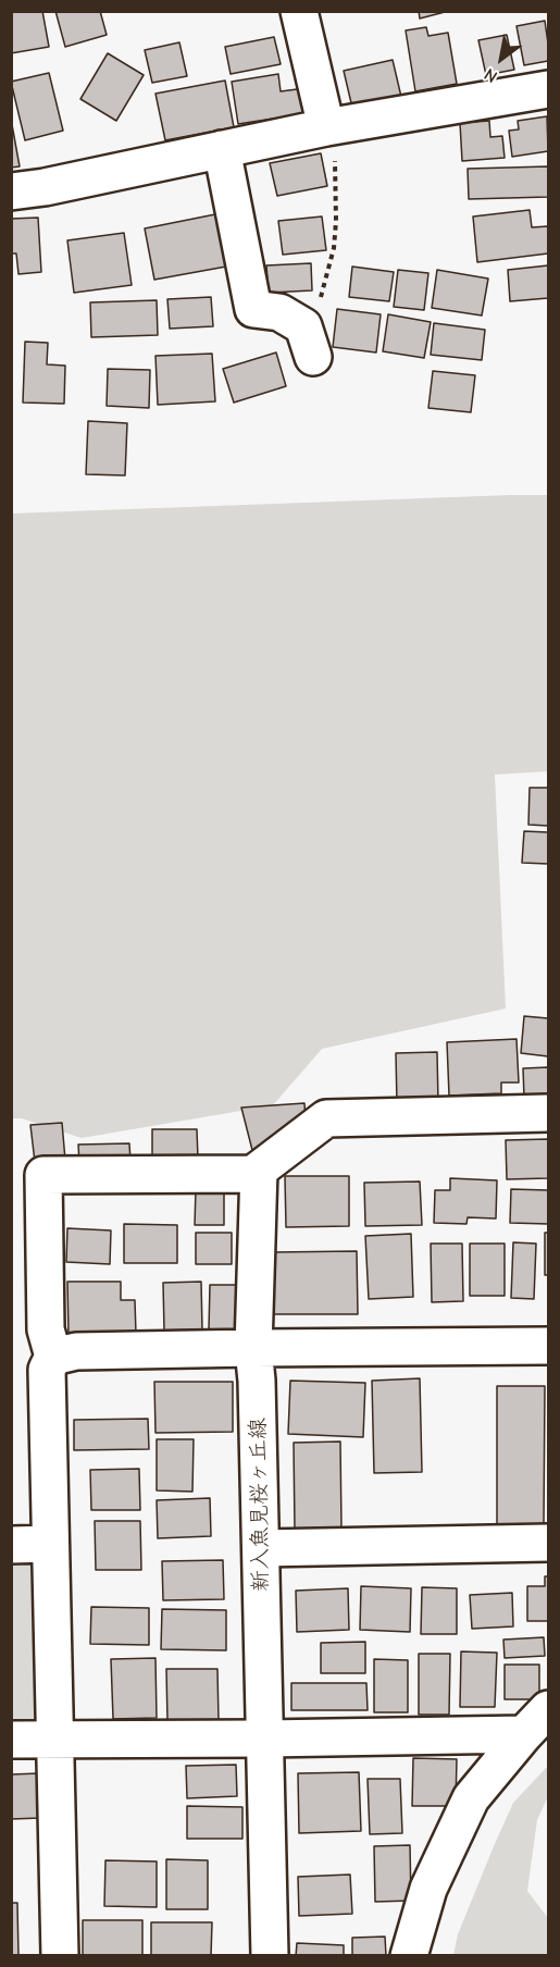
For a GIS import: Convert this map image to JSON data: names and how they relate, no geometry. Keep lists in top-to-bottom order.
{
  "streets": {
    "street": ["新入魚見桜ヶ丘線"]
  },
  "north": "bottom left"
}
